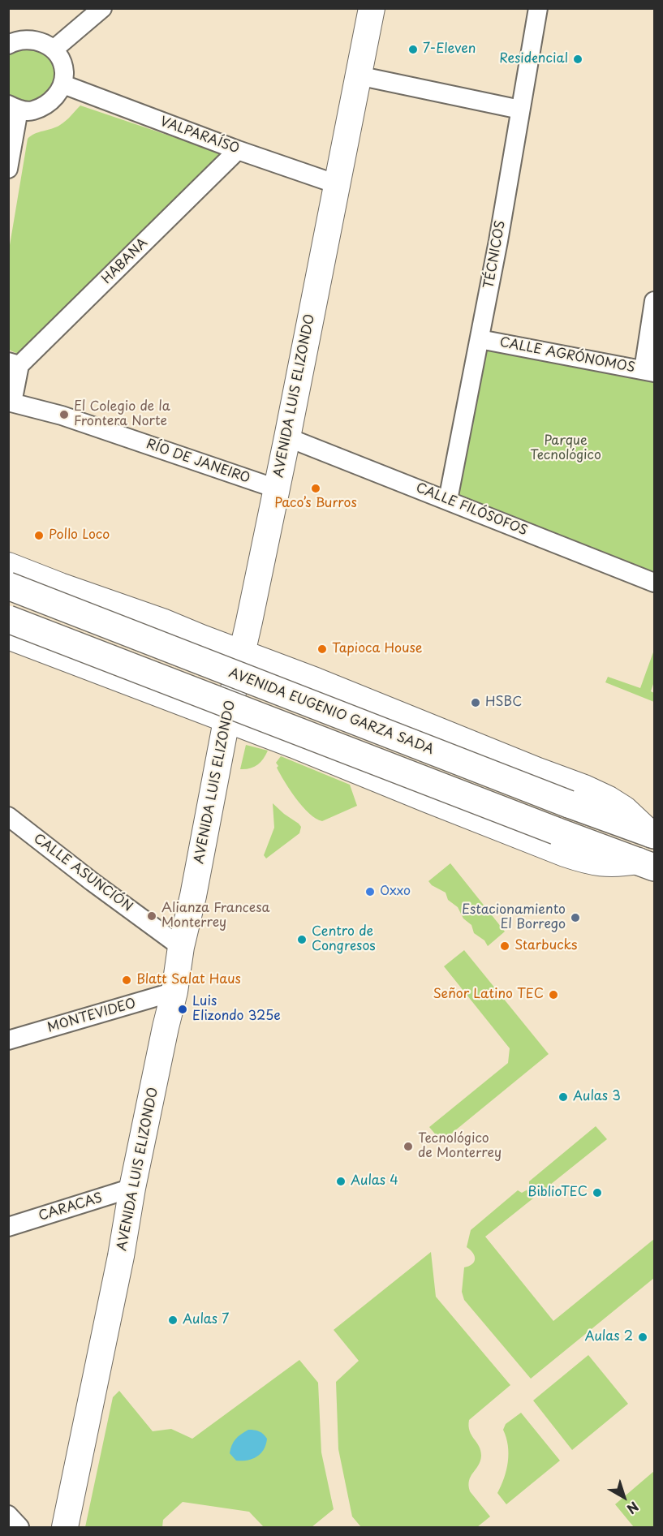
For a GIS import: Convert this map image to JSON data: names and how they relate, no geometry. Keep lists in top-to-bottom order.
{
  "streets": {
    "highway": ["AVENIDA EUGENIO GARZA SADA"],
    "street": [
      "VALPARAÍSO",
      "TÉCNICOS",
      "HABANA",
      "CALLE AGRÓNOMOS",
      "AVENIDA LUIS ELIZONDO",
      "RÍO DE JANEIRO",
      "CALLE FILÓSOFOS",
      "CALLE ASUNCIÓN",
      "MONTEVIDEO",
      "CARACAS"
    ]
  },
  "crossings": [
    ["VALPARAÍSO", "HABANA"],
    ["VALPARAÍSO", "AVENIDA LUIS ELIZONDO"],
    ["TÉCNICOS", "CALLE AGRÓNOMOS"],
    ["TÉCNICOS", "CALLE FILÓSOFOS"],
    ["AVENIDA LUIS ELIZONDO", "RÍO DE JANEIRO"],
    ["AVENIDA LUIS ELIZONDO", "CALLE FILÓSOFOS"],
    ["AVENIDA LUIS ELIZONDO", "CALLE ASUNCIÓN"],
    ["AVENIDA LUIS ELIZONDO", "MONTEVIDEO"],
    ["AVENIDA LUIS ELIZONDO", "CARACAS"]
  ],
  "parks": ["Parque Tecnológico"],
  "places": [
    "7-Eleven",
    "Residencial",
    "El Colegio de la Frontera Norte",
    "Paco’s Burros",
    "Pollo Loco",
    "Tapioca House",
    "HSBC",
    "Oxxo",
    "Alianza Francesa Monterrey",
    "Estacionamiento El Borrego",
    "Centro de Congresos",
    "Starbucks",
    "Blatt Salat Haus",
    "Señor Latino TEC",
    "Luis Elizondo 325e",
    "Aulas 3",
    "Tecnológico de Monterrey",
    "Aulas 4",
    "BiblioTEC",
    "Aulas 7",
    "Aulas 2"
  ],
  "north": "bottom right"
}
